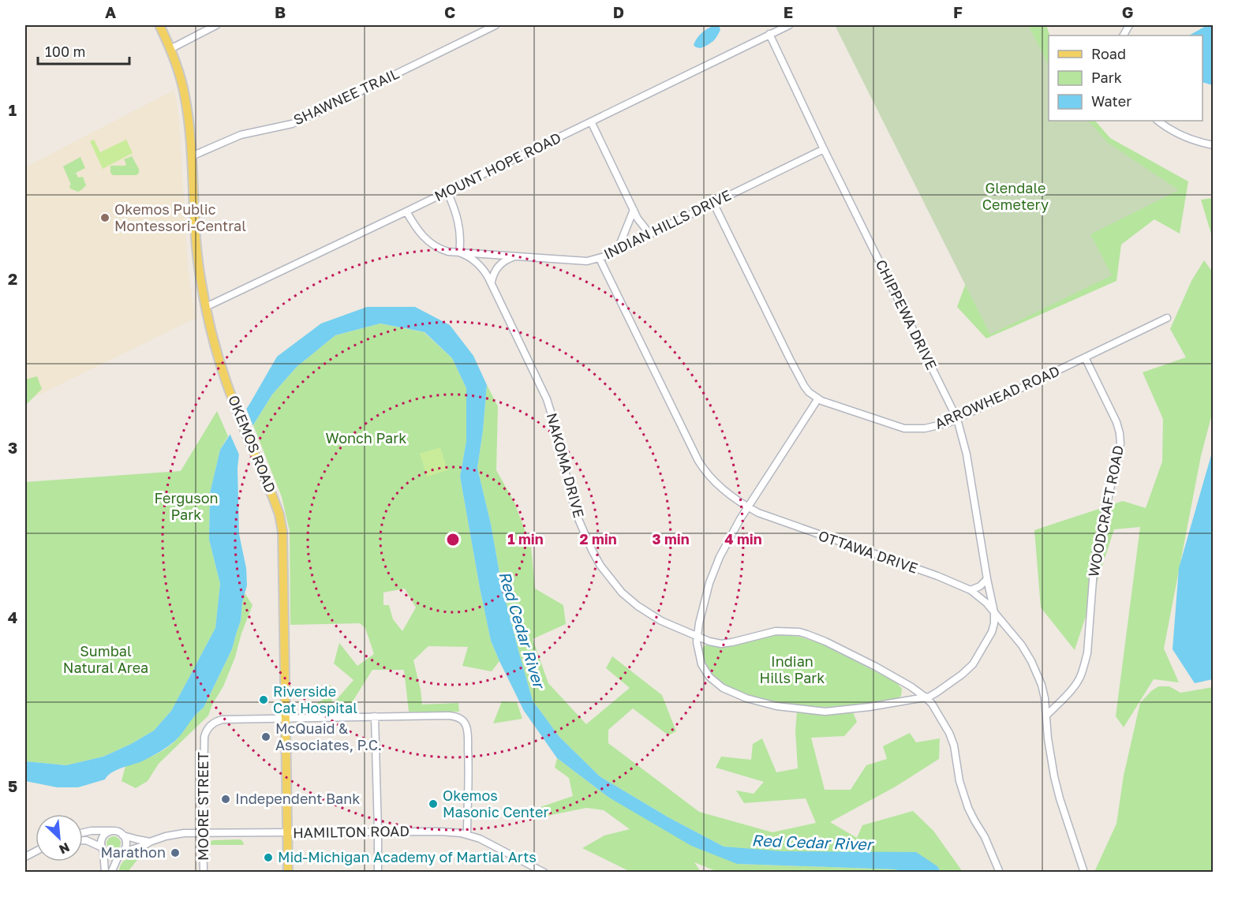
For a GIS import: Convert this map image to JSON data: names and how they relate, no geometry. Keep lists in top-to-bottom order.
{
  "streets": {
    "main road": ["OKEMOS ROAD"],
    "street": [
      "SHAWNEE TRAIL",
      "MOUNT HOPE ROAD",
      "INDIAN HILLS DRIVE",
      "CHIPPEWA DRIVE",
      "ARROWHEAD ROAD",
      "NAKOMA DRIVE",
      "WOODCRAFT ROAD",
      "OTTAWA DRIVE",
      "MOORE STREET",
      "HAMILTON ROAD"
    ]
  },
  "crossings": [
    ["SHAWNEE TRAIL", "OKEMOS ROAD"],
    ["MOUNT HOPE ROAD", "INDIAN HILLS DRIVE"],
    ["MOUNT HOPE ROAD", "CHIPPEWA DRIVE"],
    ["MOUNT HOPE ROAD", "OKEMOS ROAD"],
    ["INDIAN HILLS DRIVE", "CHIPPEWA DRIVE"],
    ["INDIAN HILLS DRIVE", "ARROWHEAD ROAD"],
    ["INDIAN HILLS DRIVE", "NAKOMA DRIVE"],
    ["INDIAN HILLS DRIVE", "OTTAWA DRIVE"],
    ["CHIPPEWA DRIVE", "ARROWHEAD ROAD"],
    ["CHIPPEWA DRIVE", "OTTAWA DRIVE"],
    ["ARROWHEAD ROAD", "WOODCRAFT ROAD"],
    ["OKEMOS ROAD", "MOORE STREET"],
    ["OKEMOS ROAD", "HAMILTON ROAD"],
    ["WOODCRAFT ROAD", "OTTAWA DRIVE"],
    ["MOORE STREET", "HAMILTON ROAD"]
  ],
  "water": ["Red Cedar River"],
  "parks": [
    "Glendale Cemetery",
    "Wonch Park",
    "Ferguson Park",
    "Sumbal Natural Area",
    "Indian Hills Park"
  ],
  "places": [
    "Okemos Public Montessori-Central",
    "Riverside Cat Hospital",
    "McQuaid & Associates, P.C.",
    "Independent Bank",
    "Okemos Masonic Center",
    "Marathon",
    "Mid-Michigan Academy of Martial Arts"
  ],
  "legend": ["Road", "Park", "Water"],
  "scale_bar": "100 m",
  "north": "bottom right",
  "grid": {
    "columns": [
      "A",
      "B",
      "C",
      "D",
      "E",
      "F",
      "G"
    ],
    "rows": [
      "1",
      "2",
      "3",
      "4",
      "5"
    ]
  },
  "rings": [
    "1 min",
    "2 min",
    "3 min",
    "4 min"
  ]
}
